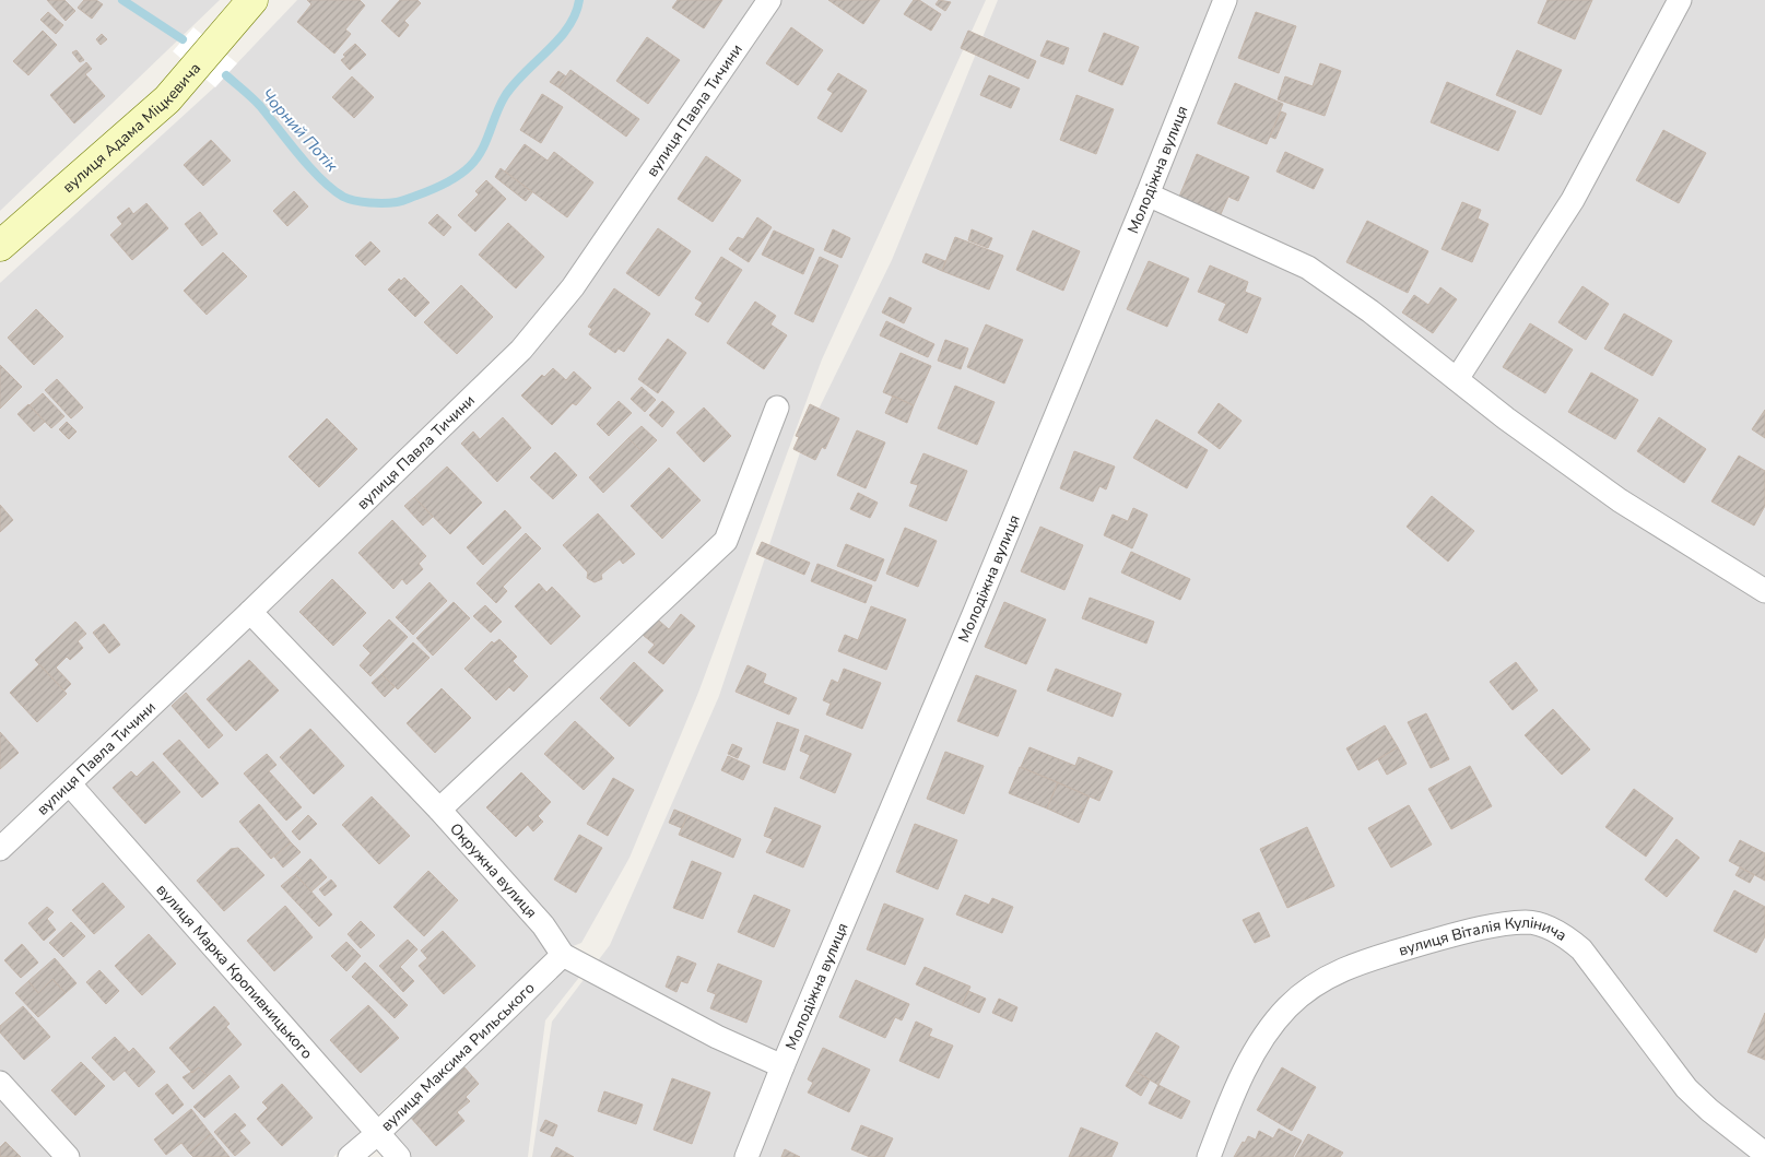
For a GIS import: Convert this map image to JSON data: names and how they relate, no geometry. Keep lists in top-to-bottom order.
{
  "streets": {
    "street": [
      "вулиця Павла Тичини",
      "вулиця Адама Міцкевича",
      "Молодіжна вулиця",
      "Окружна вулиця",
      "вулиця Віталія Кулінича",
      "вулиця Марка Кропивницького",
      "вулиця Максима Рильського"
    ]
  },
  "crossings": [
    ["вулиця Павла Тичини", "Окружна вулиця"],
    ["вулиця Павла Тичини", "вулиця Марка Кропивницького"],
    ["Молодіжна вулиця", "Окружна вулиця"],
    ["Окружна вулиця", "вулиця Максима Рильського"],
    ["вулиця Марка Кропивницького", "вулиця Максима Рильського"]
  ],
  "water": ["Чорний Потік"]
}
